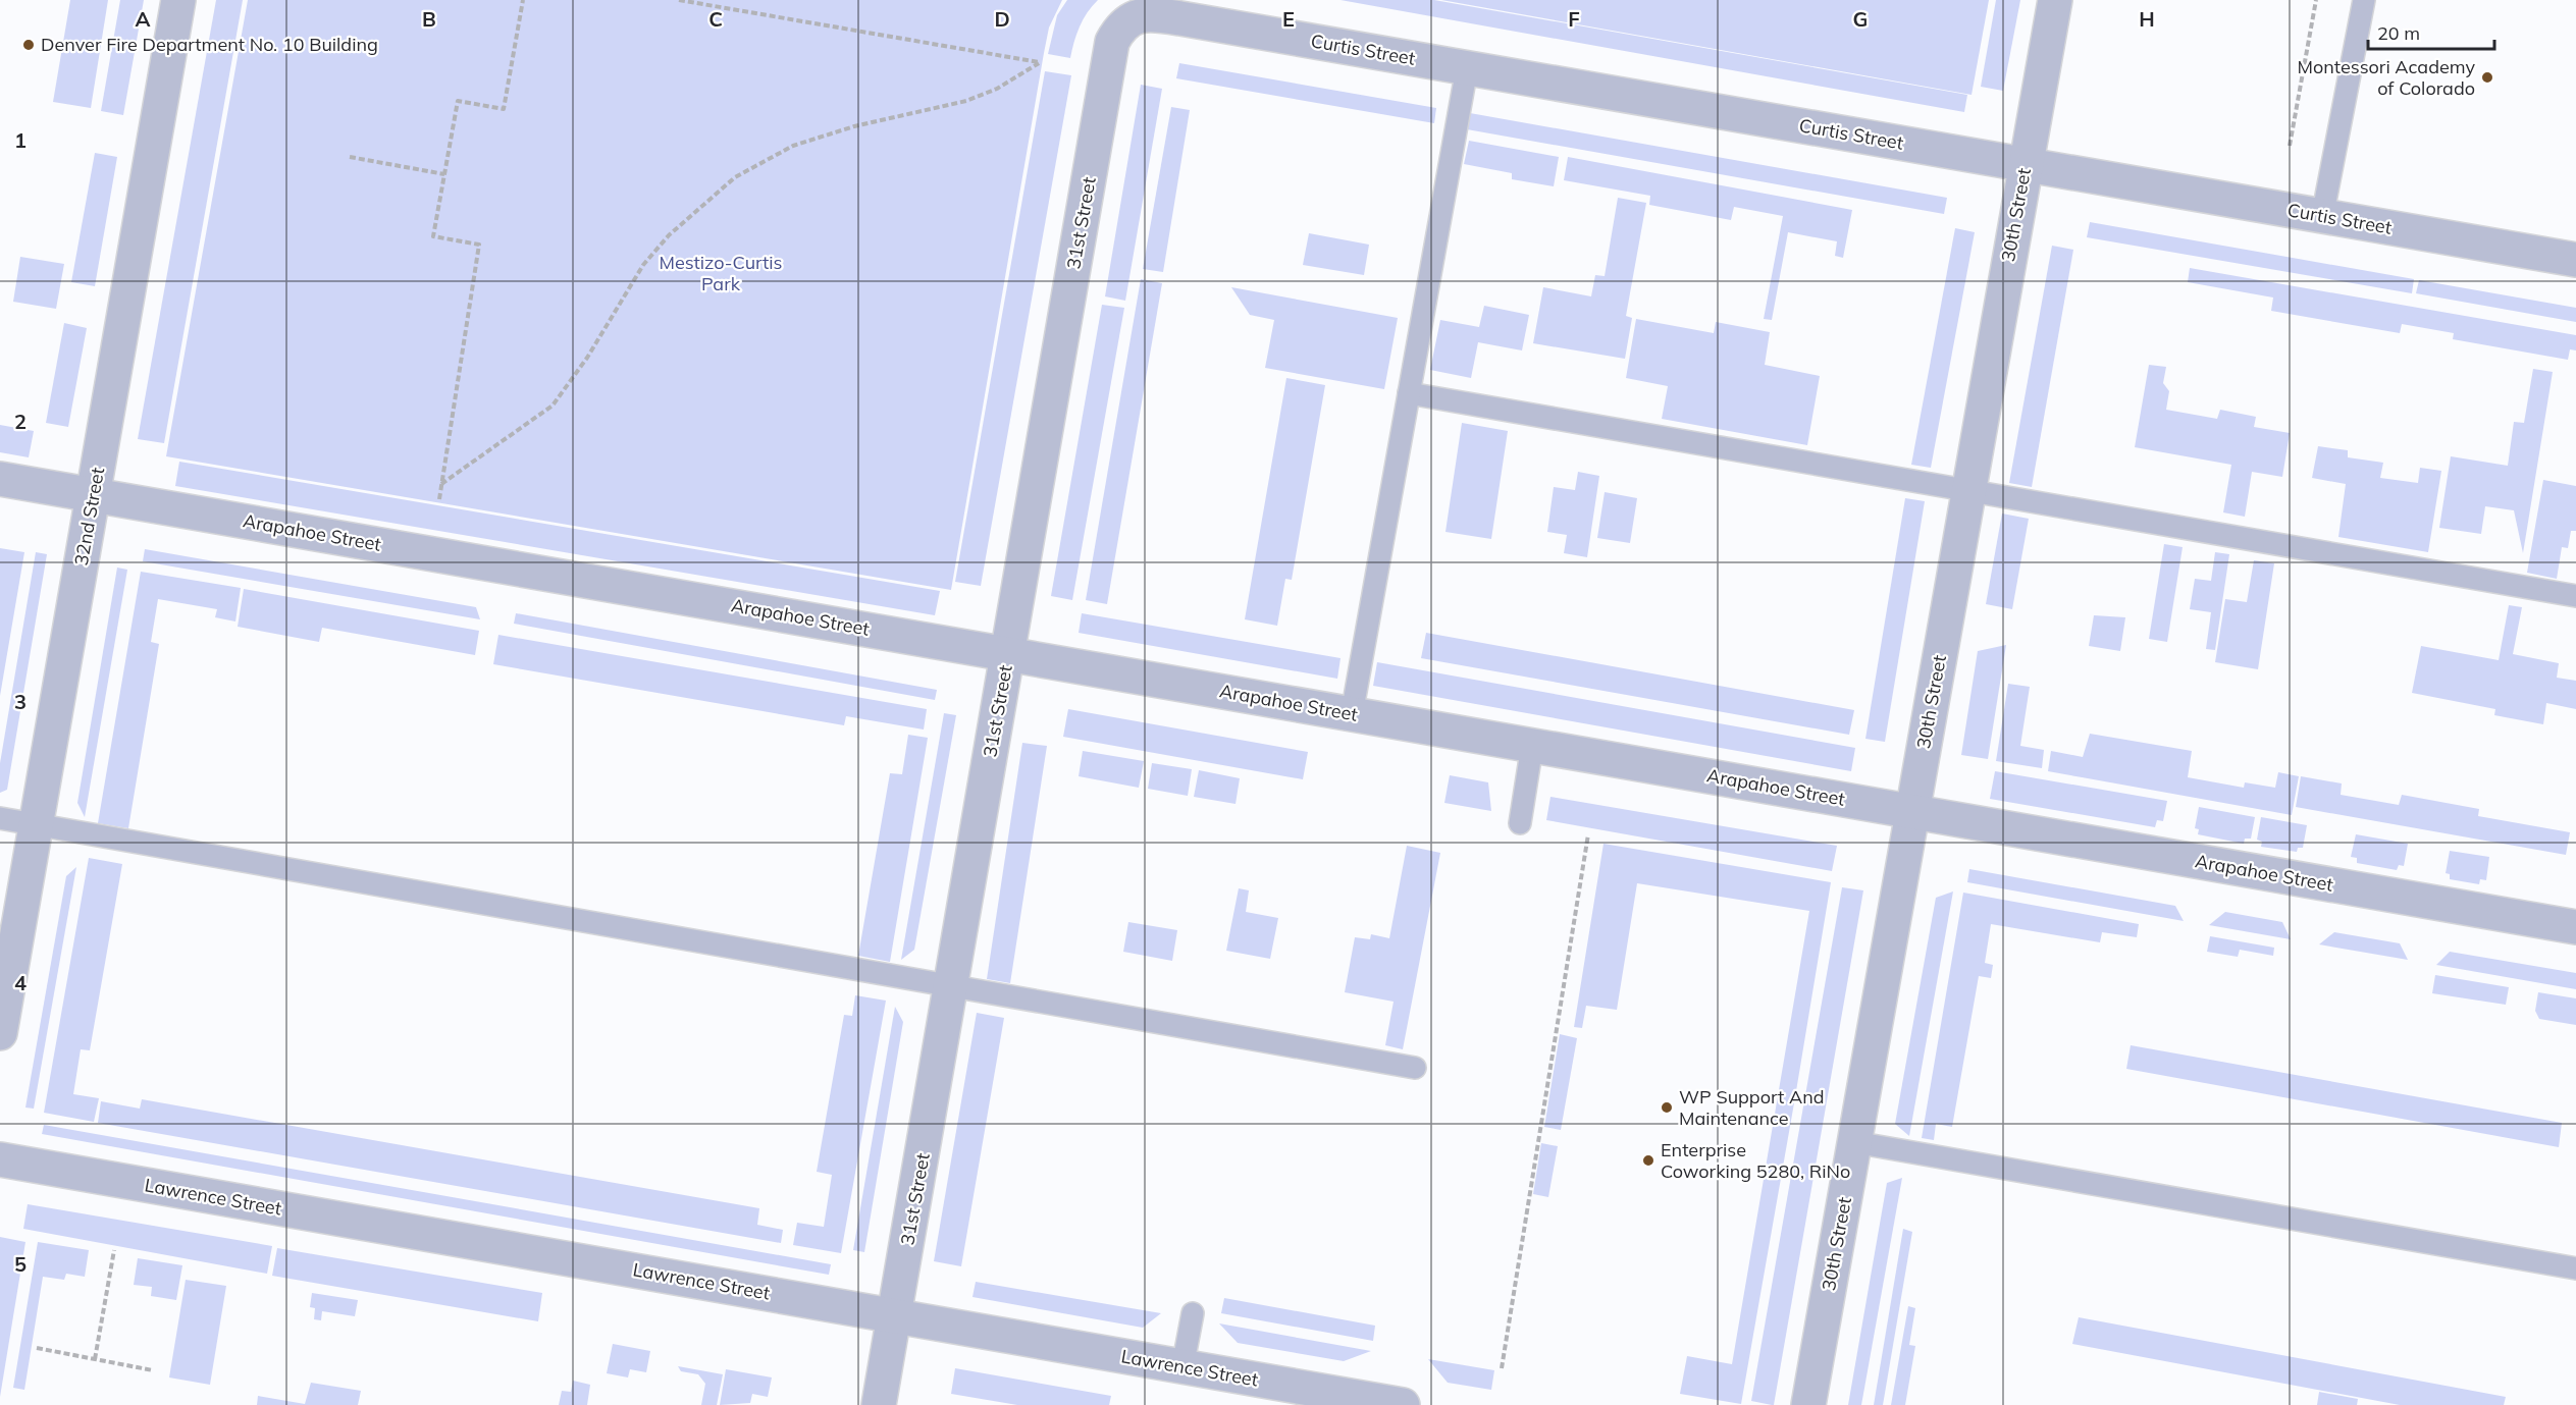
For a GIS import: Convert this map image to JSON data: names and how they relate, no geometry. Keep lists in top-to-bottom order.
{
  "streets": {
    "street": [
      "Curtis Street",
      "30th Street",
      "31st Street",
      "32nd Street",
      "Arapahoe Street",
      "Lawrence Street"
    ]
  },
  "crossings": [
    ["Curtis Street", "30th Street"],
    ["Curtis Street", "31st Street"],
    ["30th Street", "Arapahoe Street"],
    ["31st Street", "Arapahoe Street"],
    ["31st Street", "Lawrence Street"],
    ["32nd Street", "Arapahoe Street"]
  ],
  "parks": ["Mestizo-Curtis Park"],
  "places": [
    "Denver Fire Department No. 10 Building",
    "Montessori Academy of Colorado",
    "WP Support And Maintenance",
    "Enterprise Coworking 5280, RiNo"
  ],
  "scale_bar": "20 m",
  "grid": {
    "columns": [
      "A",
      "B",
      "C",
      "D",
      "E",
      "F",
      "G",
      "H"
    ],
    "rows": [
      "1",
      "2",
      "3",
      "4",
      "5"
    ]
  }
}
